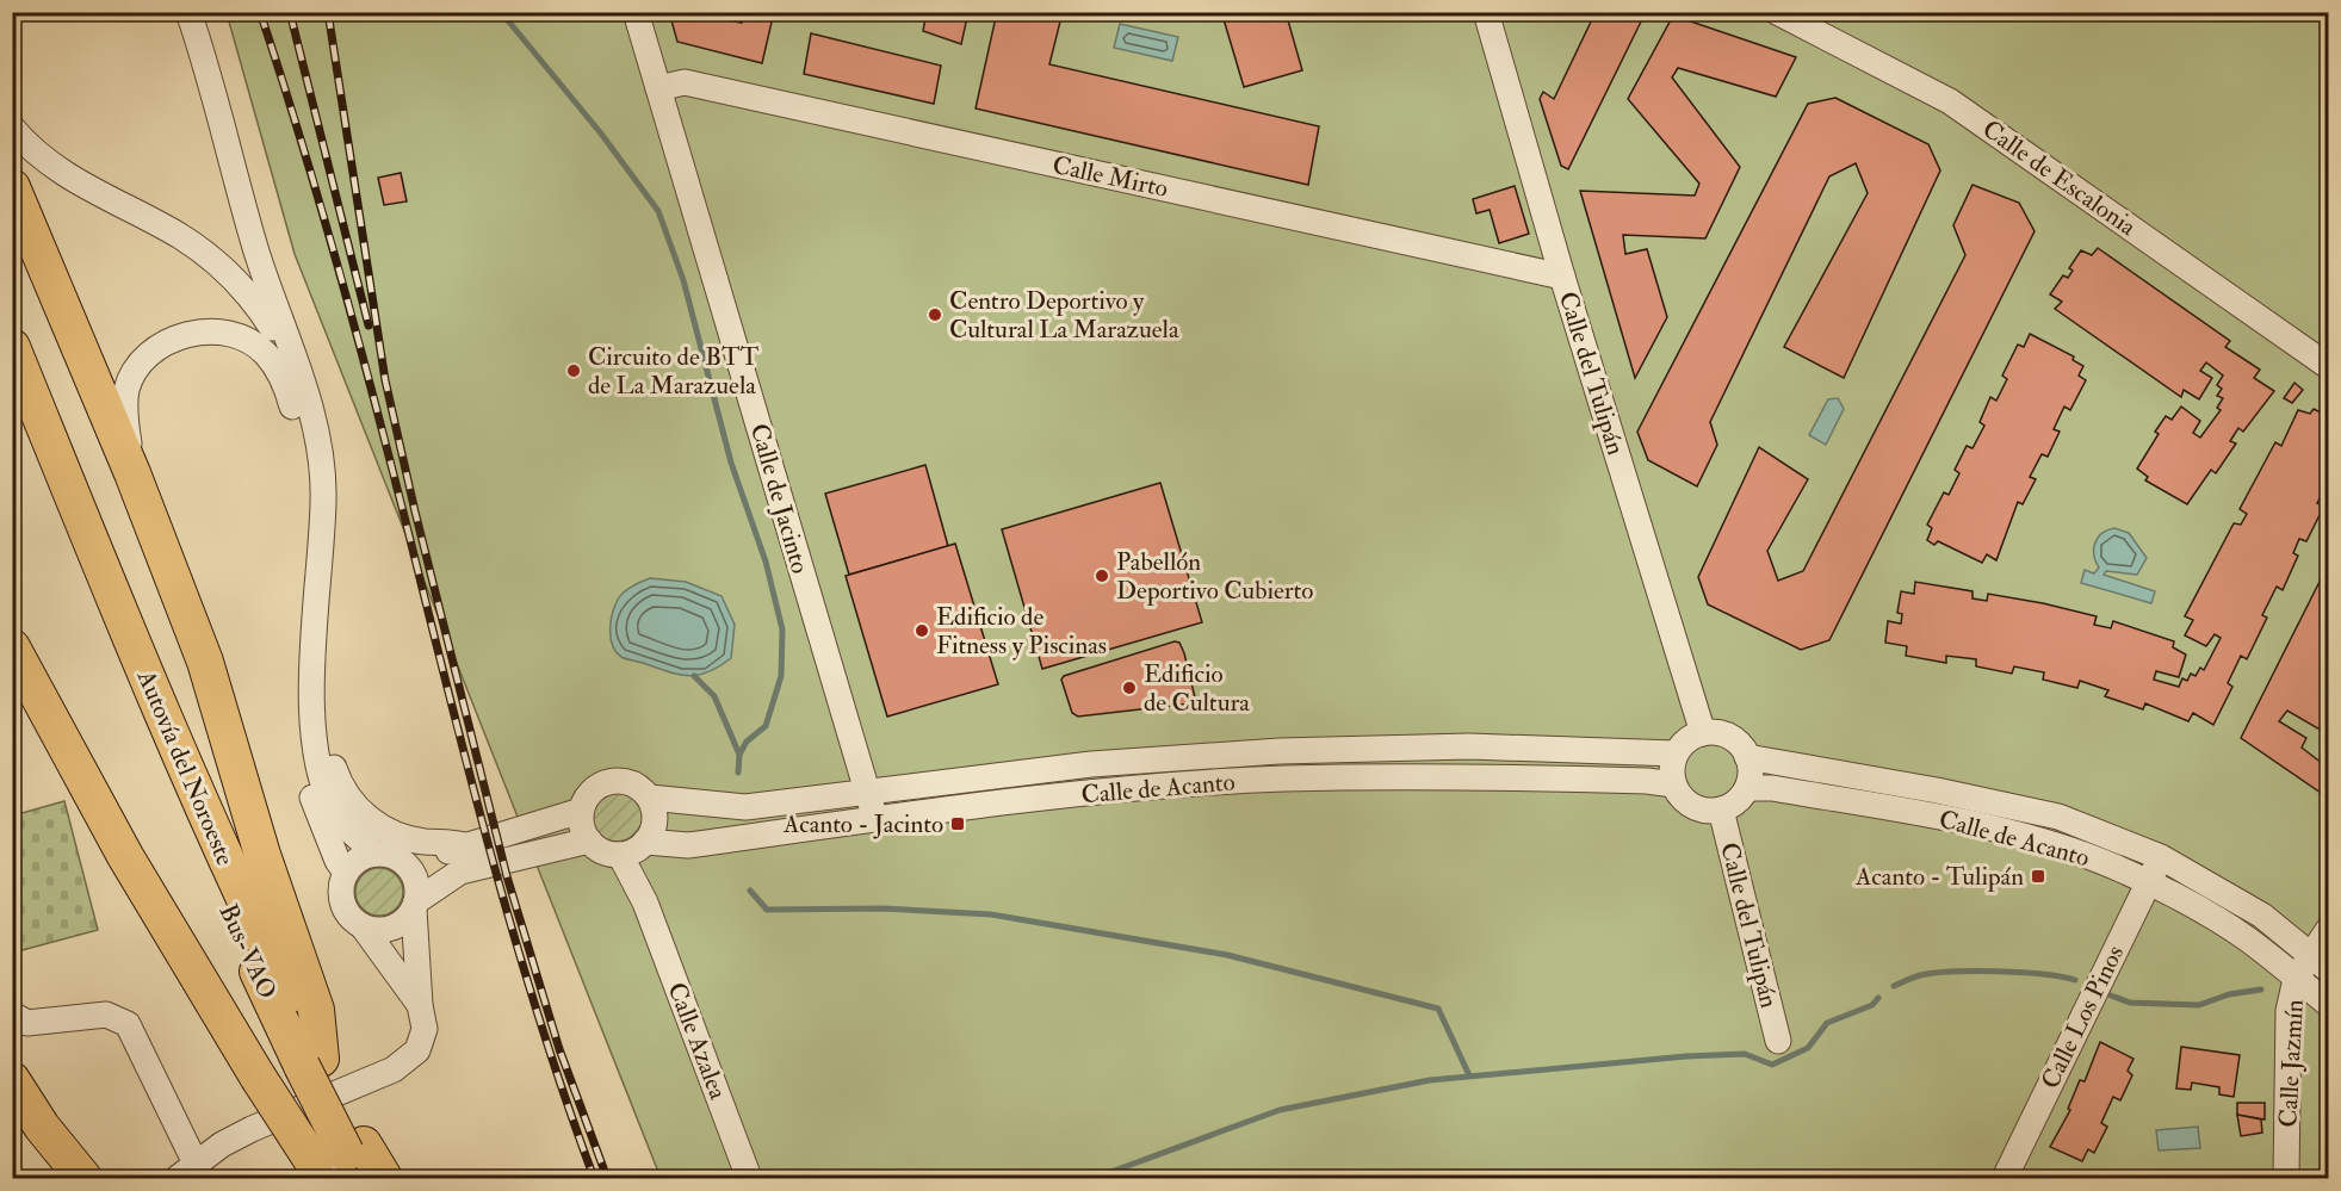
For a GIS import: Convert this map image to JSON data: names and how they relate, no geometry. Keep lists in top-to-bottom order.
{
  "streets": {
    "highway": ["Autovía del Noroeste", "Bus-VAO"],
    "street": [
      "Calle Mirto",
      "Calle de Escalonia",
      "Calle del Tulipán",
      "Calle de Jacinto",
      "Calle de Acanto",
      "Calle Los Pinos",
      "Calle Azalea",
      "Calle Jazmín"
    ]
  },
  "crossings": [
    ["Calle Mirto", "Calle del Tulipán"],
    ["Calle Mirto", "Calle de Jacinto"],
    ["Calle del Tulipán", "Calle de Acanto"],
    ["Calle de Jacinto", "Calle de Acanto"],
    ["Autovía del Noroeste", "Bus-VAO"],
    ["Calle de Acanto", "Calle Los Pinos"],
    ["Calle de Acanto", "Calle Azalea"],
    ["Calle de Acanto", "Calle Jazmín"]
  ],
  "places": {
    "other": [
      "Centro Deportivo y Cultural La Marazuela",
      "Circuito de BTT de La Marazuela",
      "Pabellón Deportivo Cubierto",
      "Edificio de Fitness y Piscinas",
      "Edificio de Cultura"
    ],
    "transit": ["Acanto - Jacinto", "Acanto - Tulipán"]
  }
}
